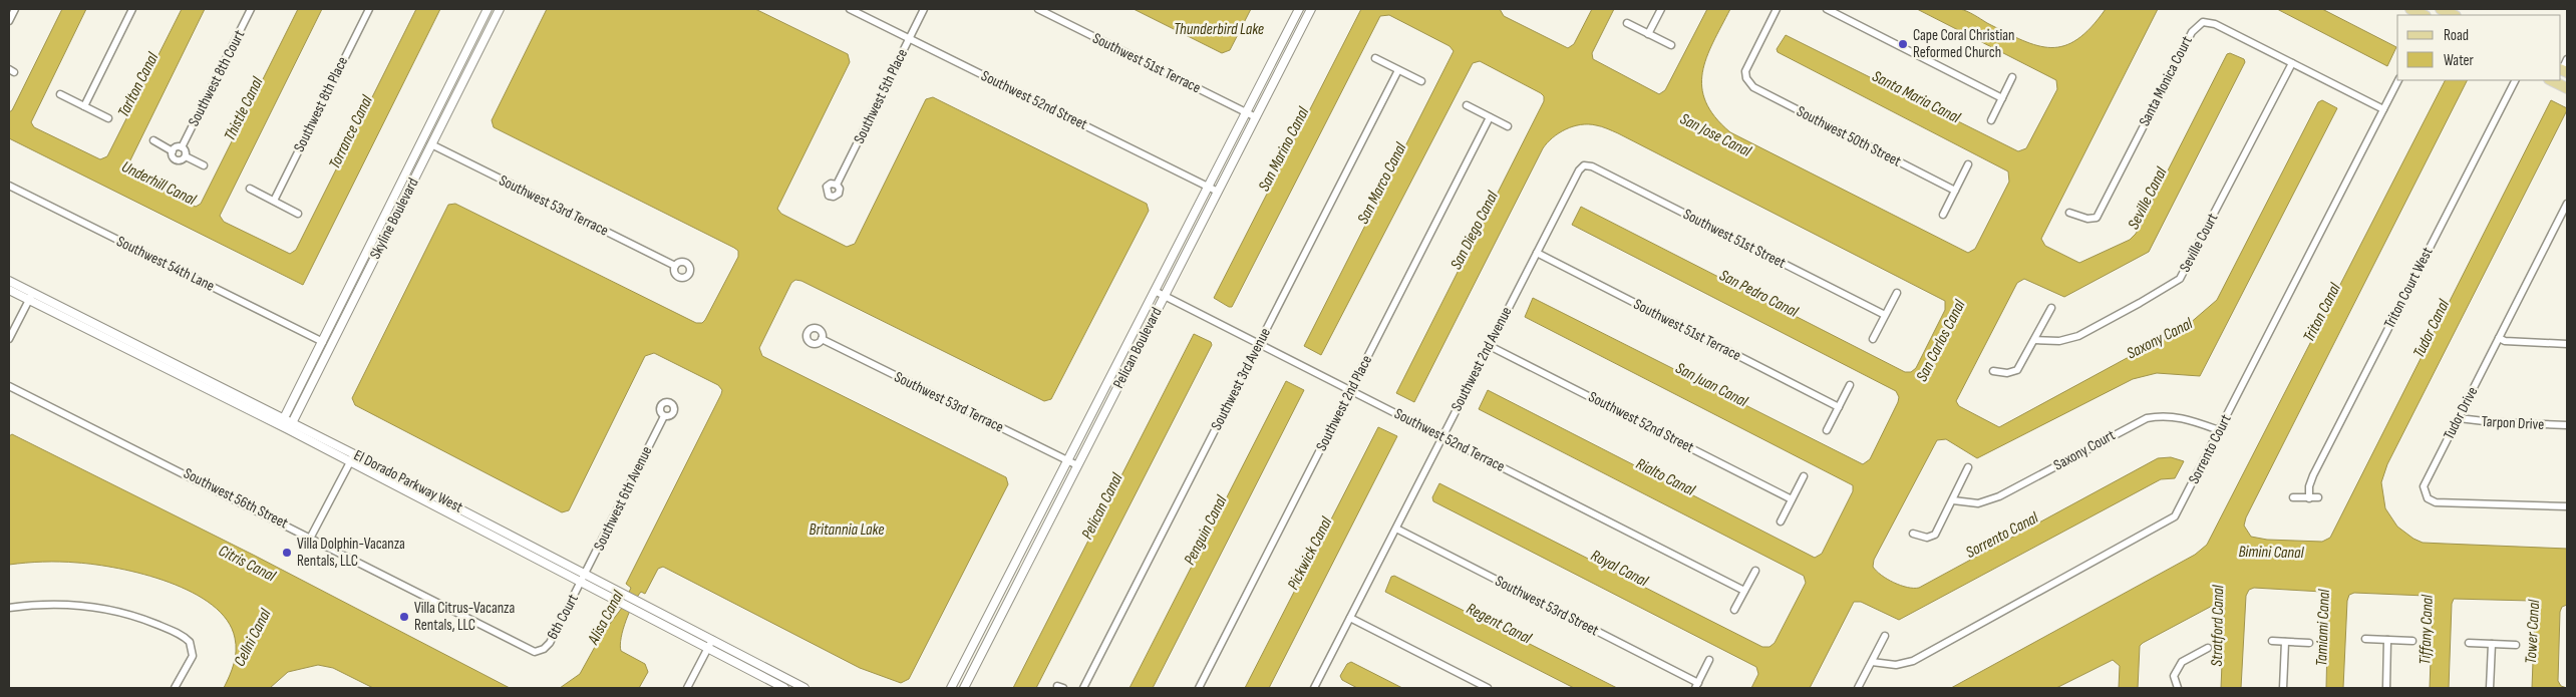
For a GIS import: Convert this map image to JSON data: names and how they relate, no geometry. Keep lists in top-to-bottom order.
{
  "streets": {
    "street": [
      "Southwest 51st Terrace",
      "Southwest 8th Court",
      "Santa Monica Court",
      "Southwest 5th Place",
      "Southwest 52nd Street",
      "Southwest 8th Place",
      "Southwest 50th Street",
      "Southwest 53rd Terrace",
      "Skyline Boulevard",
      "Southwest 51st Street",
      "Seville Court",
      "Southwest 54th Lane",
      "Triton Court West",
      "Pelican Boulevard",
      "Southwest 2nd Avenue",
      "Southwest 3rd Avenue",
      "Southwest 2nd Place",
      "Tudor Drive",
      "Tarpon Drive",
      "Southwest 52nd Terrace",
      "Sorrento Court",
      "Saxony Court",
      "El Dorado Parkway West",
      "Southwest 56th Street",
      "Southwest 6th Avenue",
      "Southwest 53rd Street",
      "6th Court"
    ]
  },
  "crossings": [
    ["Southwest 51st Terrace", "Pelican Boulevard"],
    ["Southwest 51st Terrace", "Southwest 2nd Avenue"],
    ["Santa Monica Court", "Seville Court"],
    ["Santa Monica Court", "Sorrento Court"],
    ["Southwest 5th Place", "Southwest 52nd Street"],
    ["Southwest 52nd Street", "Pelican Boulevard"],
    ["Southwest 52nd Street", "Southwest 2nd Avenue"],
    ["Southwest 53rd Terrace", "Skyline Boulevard"],
    ["Southwest 53rd Terrace", "Pelican Boulevard"],
    ["Skyline Boulevard", "Southwest 54th Lane"],
    ["Skyline Boulevard", "El Dorado Parkway West"],
    ["Southwest 51st Street", "Southwest 2nd Avenue"],
    ["Pelican Boulevard", "Southwest 52nd Terrace"],
    ["Southwest 2nd Avenue", "Southwest 52nd Terrace"],
    ["Southwest 2nd Avenue", "Southwest 53rd Street"],
    ["Southwest 3rd Avenue", "Southwest 52nd Terrace"],
    ["Southwest 2nd Place", "Southwest 52nd Terrace"],
    ["Tudor Drive", "Tarpon Drive"],
    ["Sorrento Court", "Saxony Court"],
    ["El Dorado Parkway West", "Southwest 6th Avenue"],
    ["El Dorado Parkway West", "6th Court"],
    ["Southwest 56th Street", "6th Court"],
    ["Southwest 6th Avenue", "6th Court"]
  ],
  "water": [
    "Thunderbird Lake",
    "Tarlton Canal",
    "Santa Maria Canal",
    "Thistle Canal",
    "Torrance Canal",
    "San Jose Canal",
    "San Marino Canal",
    "Underhill Canal",
    "San Marco Canal",
    "Seville Canal",
    "San Diego Canal",
    "San Pedro Canal",
    "Triton Canal",
    "Tudor Canal",
    "Saxony Canal",
    "San Carlos Canal",
    "San Juan Canal",
    "Rialto Canal",
    "Pelican Canal",
    "Britannia Lake",
    "Penguin Canal",
    "Sorrento Canal",
    "Bimini Canal",
    "Pickwick Canal",
    "Citris Canal",
    "Royal Canal",
    "Alisa Canal",
    "Regent Canal",
    "Stratford Canal",
    "Tamiami Canal",
    "Tiffany Canal",
    "Tower Canal",
    "Cellni Canal"
  ],
  "places": ["Cape Coral Christian Reformed Church", "Villa Dolphin-Vacanza Rentals, LLC", "Villa Citrus-Vacanza Rentals, LLC"],
  "legend": ["Road", "Water"]
}
